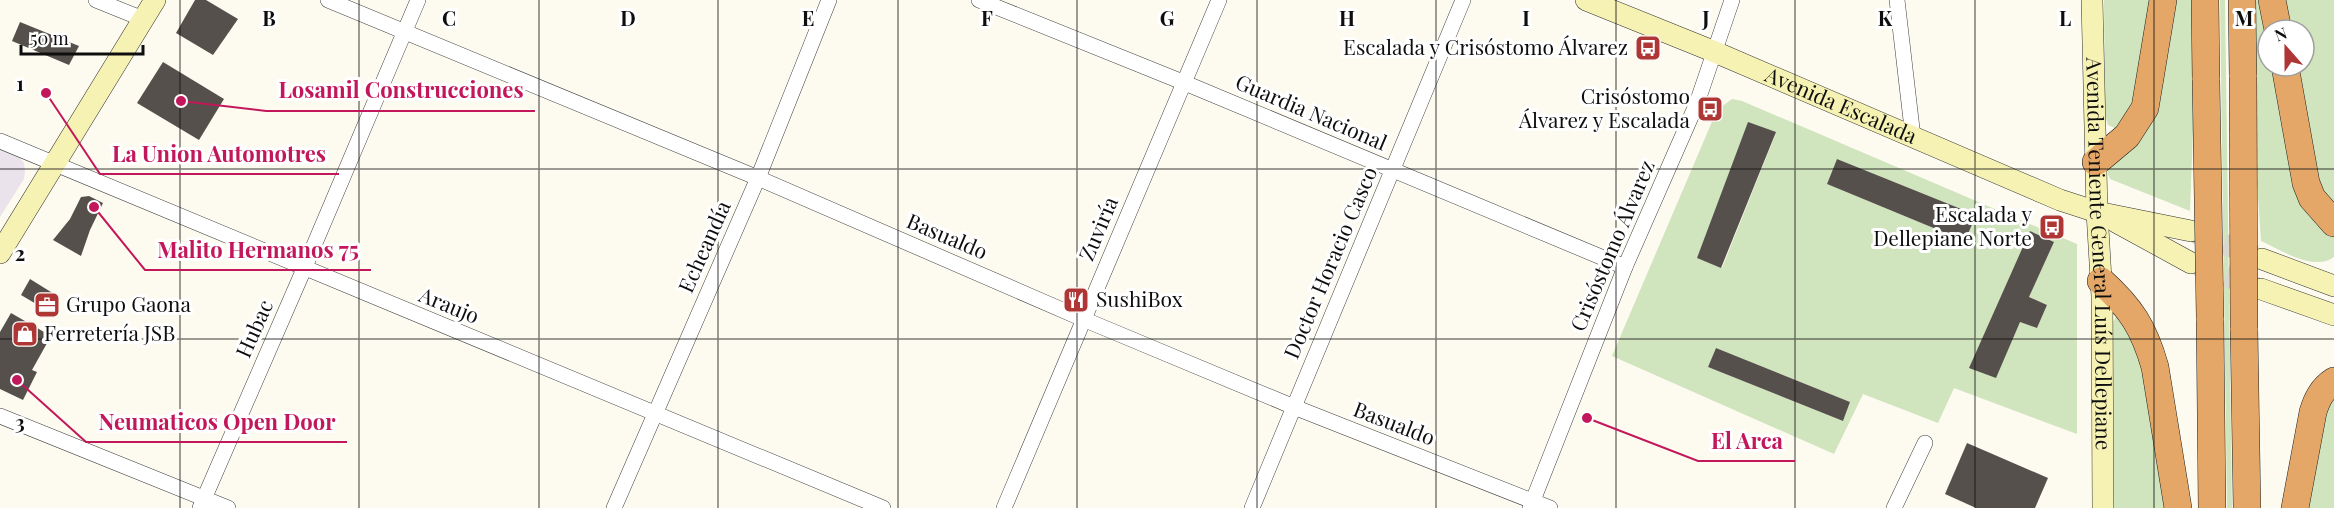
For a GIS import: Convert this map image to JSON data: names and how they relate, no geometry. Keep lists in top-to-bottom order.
{
  "streets": {
    "main road": ["Avenida Escalada", "Avenida Teniente General Luís Dellepiane"],
    "street": [
      "Guardia Nacional",
      "Zuviría",
      "Basualdo",
      "Crisóstomo Álvarez",
      "Echeandía",
      "Doctor Horacio Casco",
      "Araujo",
      "Hubac"
    ]
  },
  "crossings": [
    ["Avenida Escalada", "Crisóstomo Álvarez"],
    ["Avenida Escalada", "Avenida Teniente General Luís Dellepiane"],
    ["Guardia Nacional", "Zuviría"],
    ["Guardia Nacional", "Crisóstomo Álvarez"],
    ["Guardia Nacional", "Doctor Horacio Casco"],
    ["Zuviría", "Basualdo"],
    ["Basualdo", "Crisóstomo Álvarez"],
    ["Basualdo", "Echeandía"],
    ["Basualdo", "Doctor Horacio Casco"],
    ["Basualdo", "Hubac"],
    ["Echeandía", "Araujo"],
    ["Araujo", "Hubac"]
  ],
  "places": {
    "bus stop": ["Escalada y Crisóstomo Álvarez", "Crisóstomo Álvarez y Escalada", "Escalada y Dellepiane Norte"],
    "other": [
      "La Union Automotres",
      "Losamil Construcciones",
      "Malito Hermanos 75",
      "Neumaticos Open Door",
      "El Arca"
    ],
    "restaurant": ["SushiBox"],
    "office": ["Grupo Gaona"],
    "shop": ["Ferretería JSB"]
  },
  "scale_bar": "50 m",
  "north": "top",
  "grid": {
    "columns": [
      "B",
      "C",
      "D",
      "E",
      "F",
      "G",
      "H",
      "I",
      "J",
      "K",
      "L",
      "M"
    ],
    "rows": ["1", "2", "3"]
  }
}
